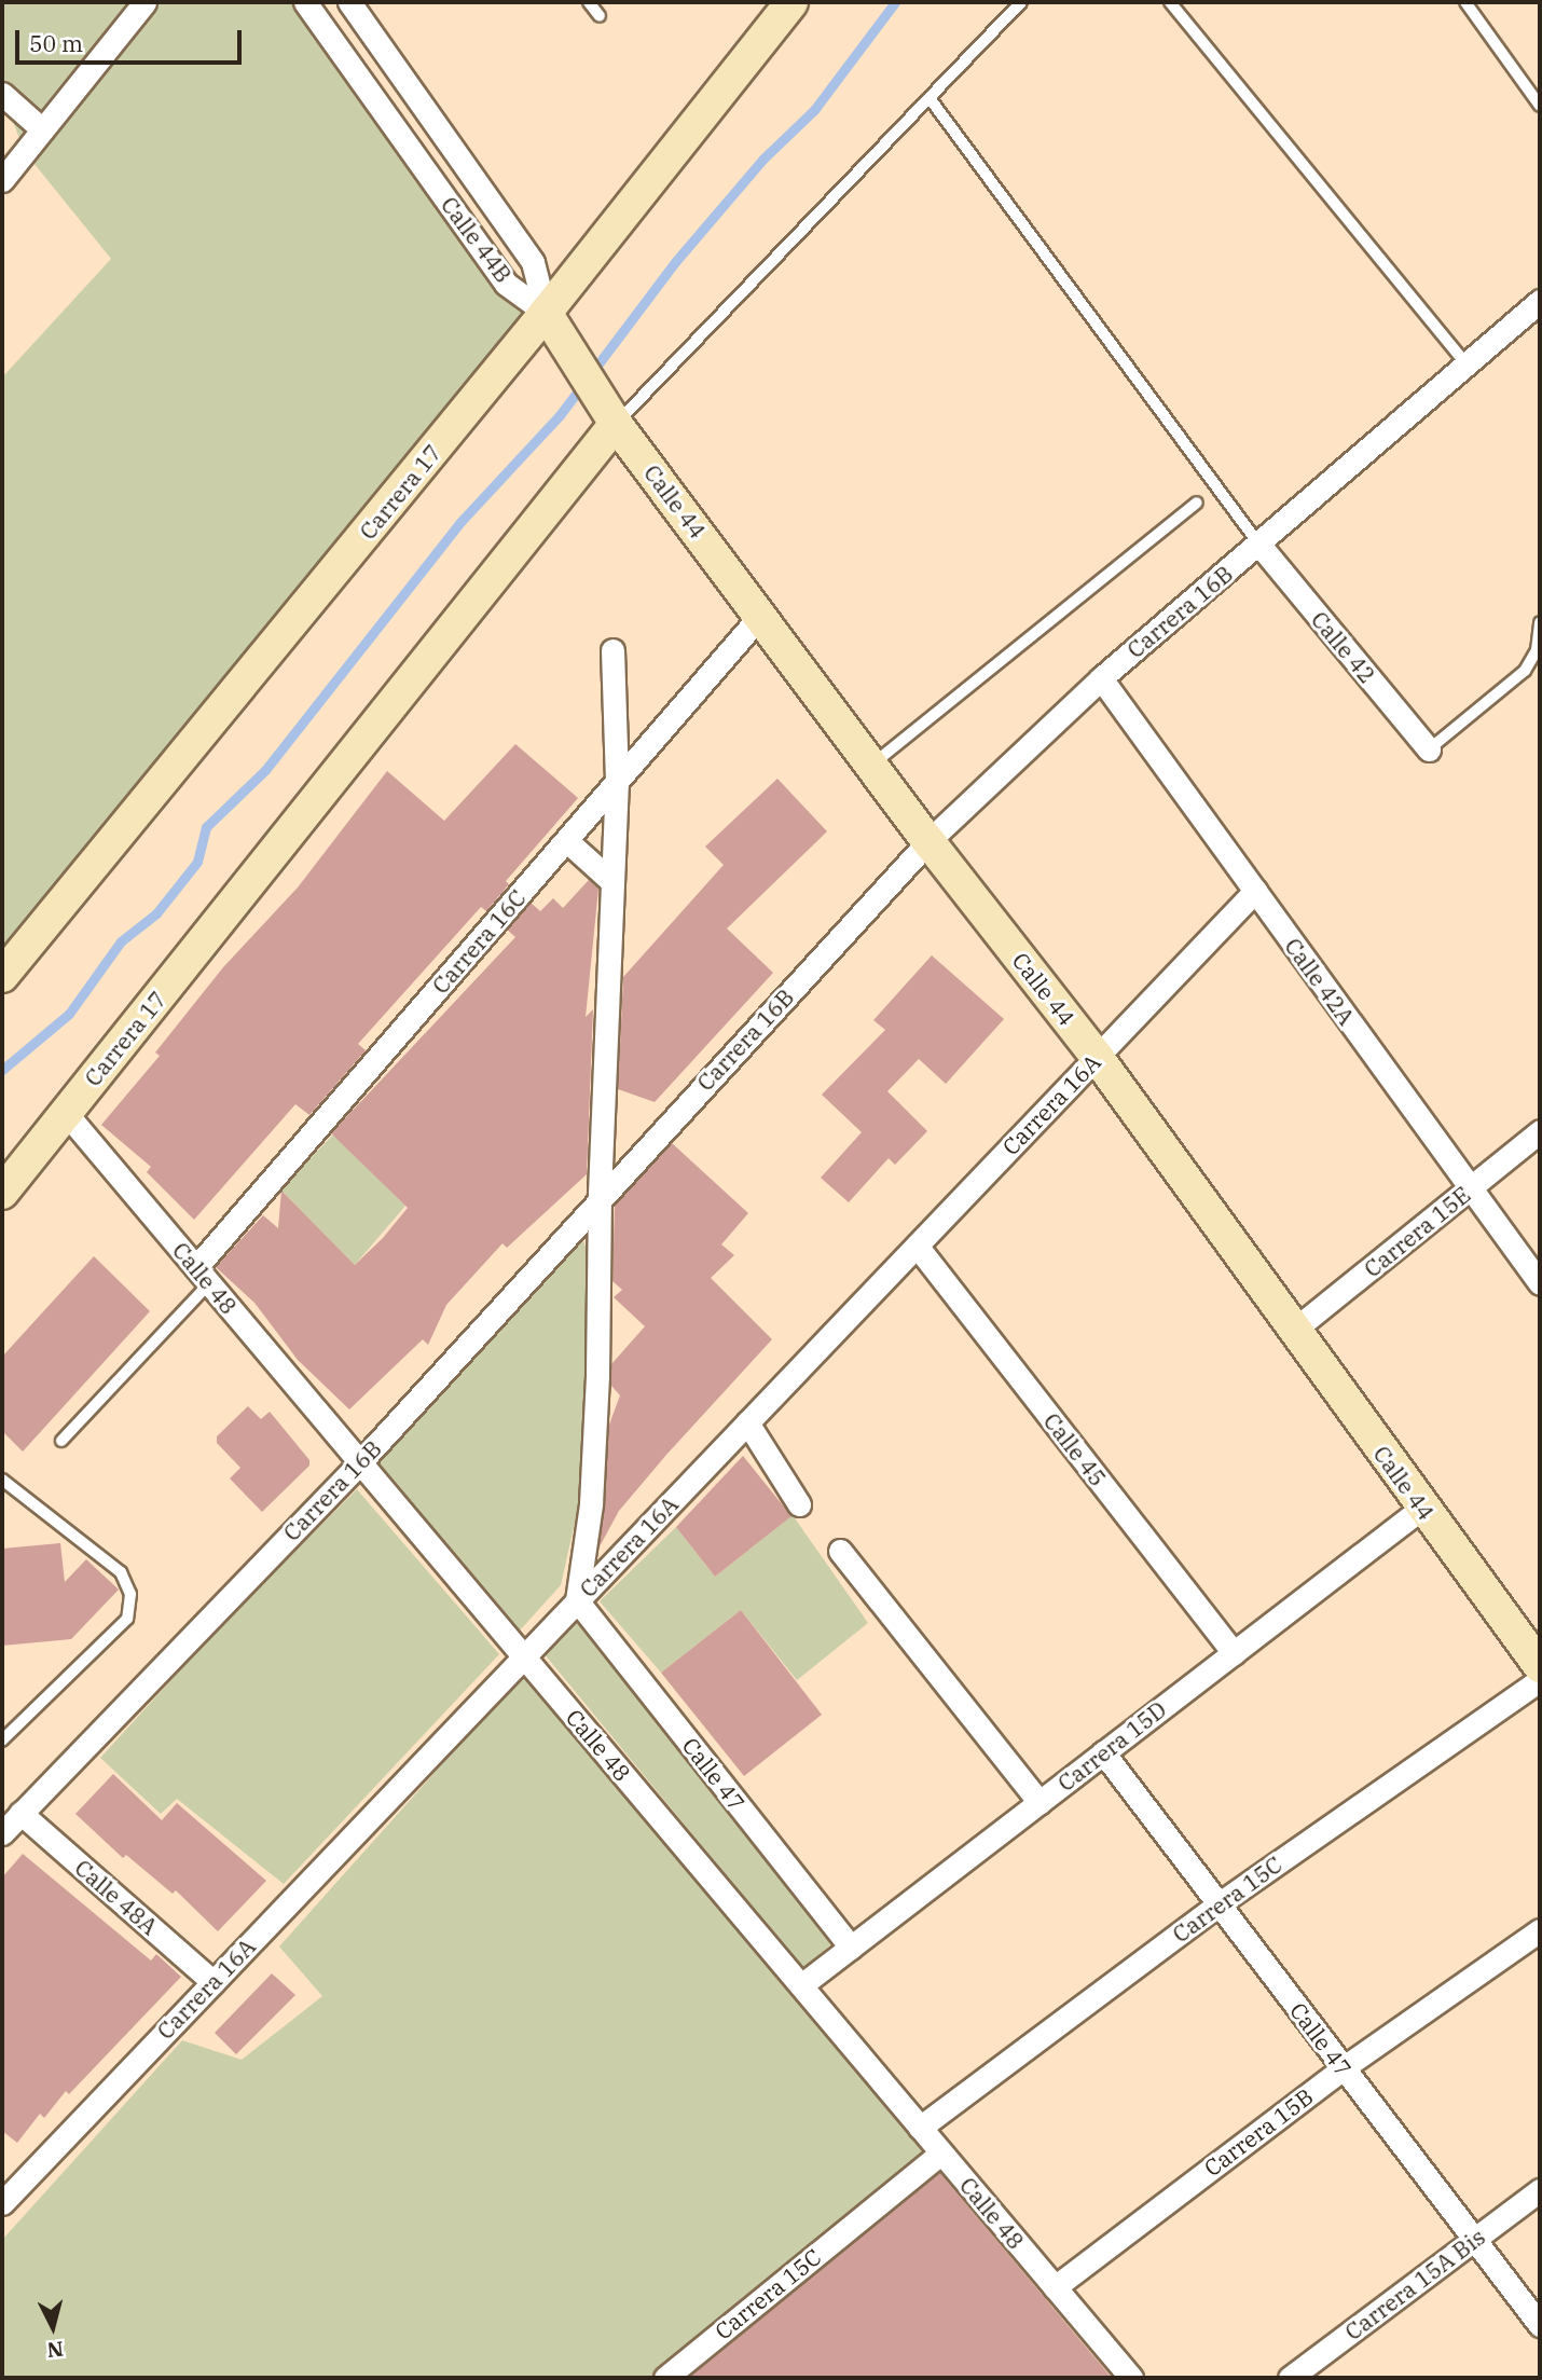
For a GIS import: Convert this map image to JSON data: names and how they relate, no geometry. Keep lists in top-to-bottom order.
{
  "streets": {
    "street": [
      "Calle 44B",
      "Carrera 17",
      "Calle 44",
      "Carrera 16B",
      "Calle 42",
      "Carrera 16C",
      "Calle 42A",
      "Carrera 16A",
      "Carrera 15E",
      "Calle 48",
      "Calle 45",
      "Carrera 15D",
      "Calle 47",
      "Calle 48A",
      "Carrera 15C",
      "Carrera 15B",
      "Carrera 15A Bis"
    ]
  },
  "crossings": [
    ["Calle 44B", "Carrera 17"],
    ["Calle 44B", "Calle 44"],
    ["Carrera 17", "Calle 44"],
    ["Carrera 17", "Calle 48"],
    ["Calle 44", "Carrera 16B"],
    ["Calle 44", "Carrera 16C"],
    ["Calle 44", "Carrera 16A"],
    ["Calle 44", "Carrera 15E"],
    ["Calle 44", "Carrera 15D"],
    ["Carrera 16B", "Calle 42"],
    ["Carrera 16B", "Calle 42A"],
    ["Carrera 16B", "Calle 48"],
    ["Carrera 16B", "Calle 48A"],
    ["Carrera 16C", "Calle 48"],
    ["Calle 42A", "Carrera 16A"],
    ["Calle 42A", "Carrera 15E"],
    ["Carrera 16A", "Calle 48"],
    ["Carrera 16A", "Calle 45"],
    ["Carrera 16A", "Calle 47"],
    ["Carrera 16A", "Calle 48A"],
    ["Calle 48", "Carrera 15D"],
    ["Calle 48", "Carrera 15C"],
    ["Calle 48", "Carrera 15B"],
    ["Calle 45", "Carrera 15D"],
    ["Carrera 15D", "Calle 47"],
    ["Calle 47", "Carrera 15C"],
    ["Calle 47", "Carrera 15B"],
    ["Calle 47", "Carrera 15A Bis"]
  ],
  "scale_bar": "50 m",
  "north": "bottom"
}
